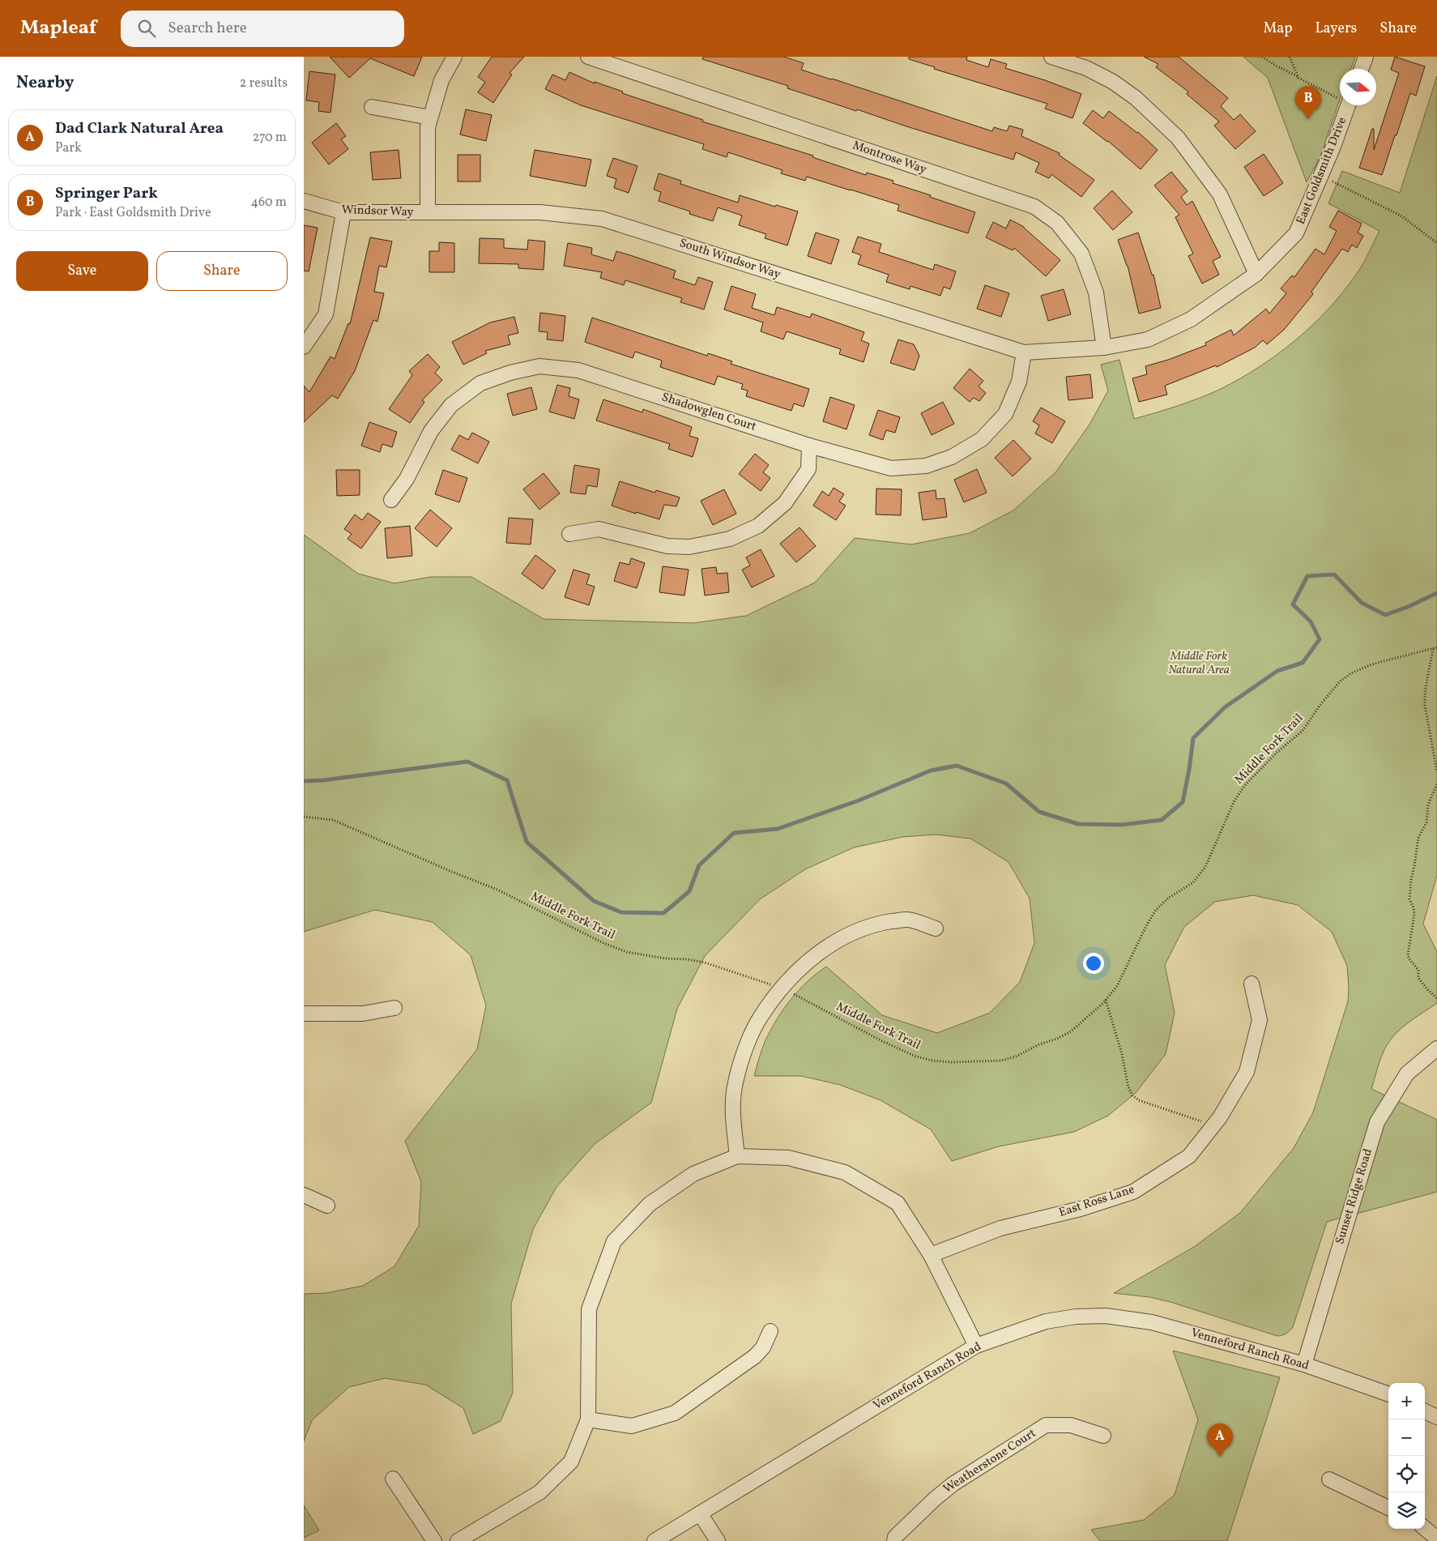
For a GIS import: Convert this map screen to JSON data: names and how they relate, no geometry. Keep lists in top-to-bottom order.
{
  "streets": {
    "street": [
      "Montrose Way",
      "East Goldsmith Drive",
      "Windsor Way",
      "South Windsor Way",
      "Shadowglen Court",
      "Sunset Ridge Road",
      "East Ross Lane",
      "Venneford Ranch Road",
      "Weatherstone Court"
    ],
    "path": ["Middle Fork Trail"]
  },
  "crossings": [
    ["Montrose Way", "East Goldsmith Drive"],
    ["East Goldsmith Drive", "South Windsor Way"],
    ["East Goldsmith Drive", "Shadowglen Court"],
    ["Windsor Way", "South Windsor Way"],
    ["South Windsor Way", "Shadowglen Court"],
    ["Sunset Ridge Road", "Venneford Ranch Road"]
  ],
  "parks": ["Middle Fork Natural Area"],
  "north": "right",
  "page": {
    "header": "Mapleaf",
    "search": "Search here",
    "nav": ["Map", "Layers", "Share"],
    "heading": ["Nearby", "2 results"],
    "pins": ["B", "A"],
    "list": [
      {
        "mark": "A",
        "name": "Dad Clark Natural Area",
        "note": "Park",
        "value": "270 m"
      },
      {
        "mark": "B",
        "name": "Springer Park",
        "note": "Park · East Goldsmith Drive",
        "value": "460 m"
      }
    ],
    "buttons": ["Save", "Share"],
    "map_buttons": ["+", "−"]
  }
}
